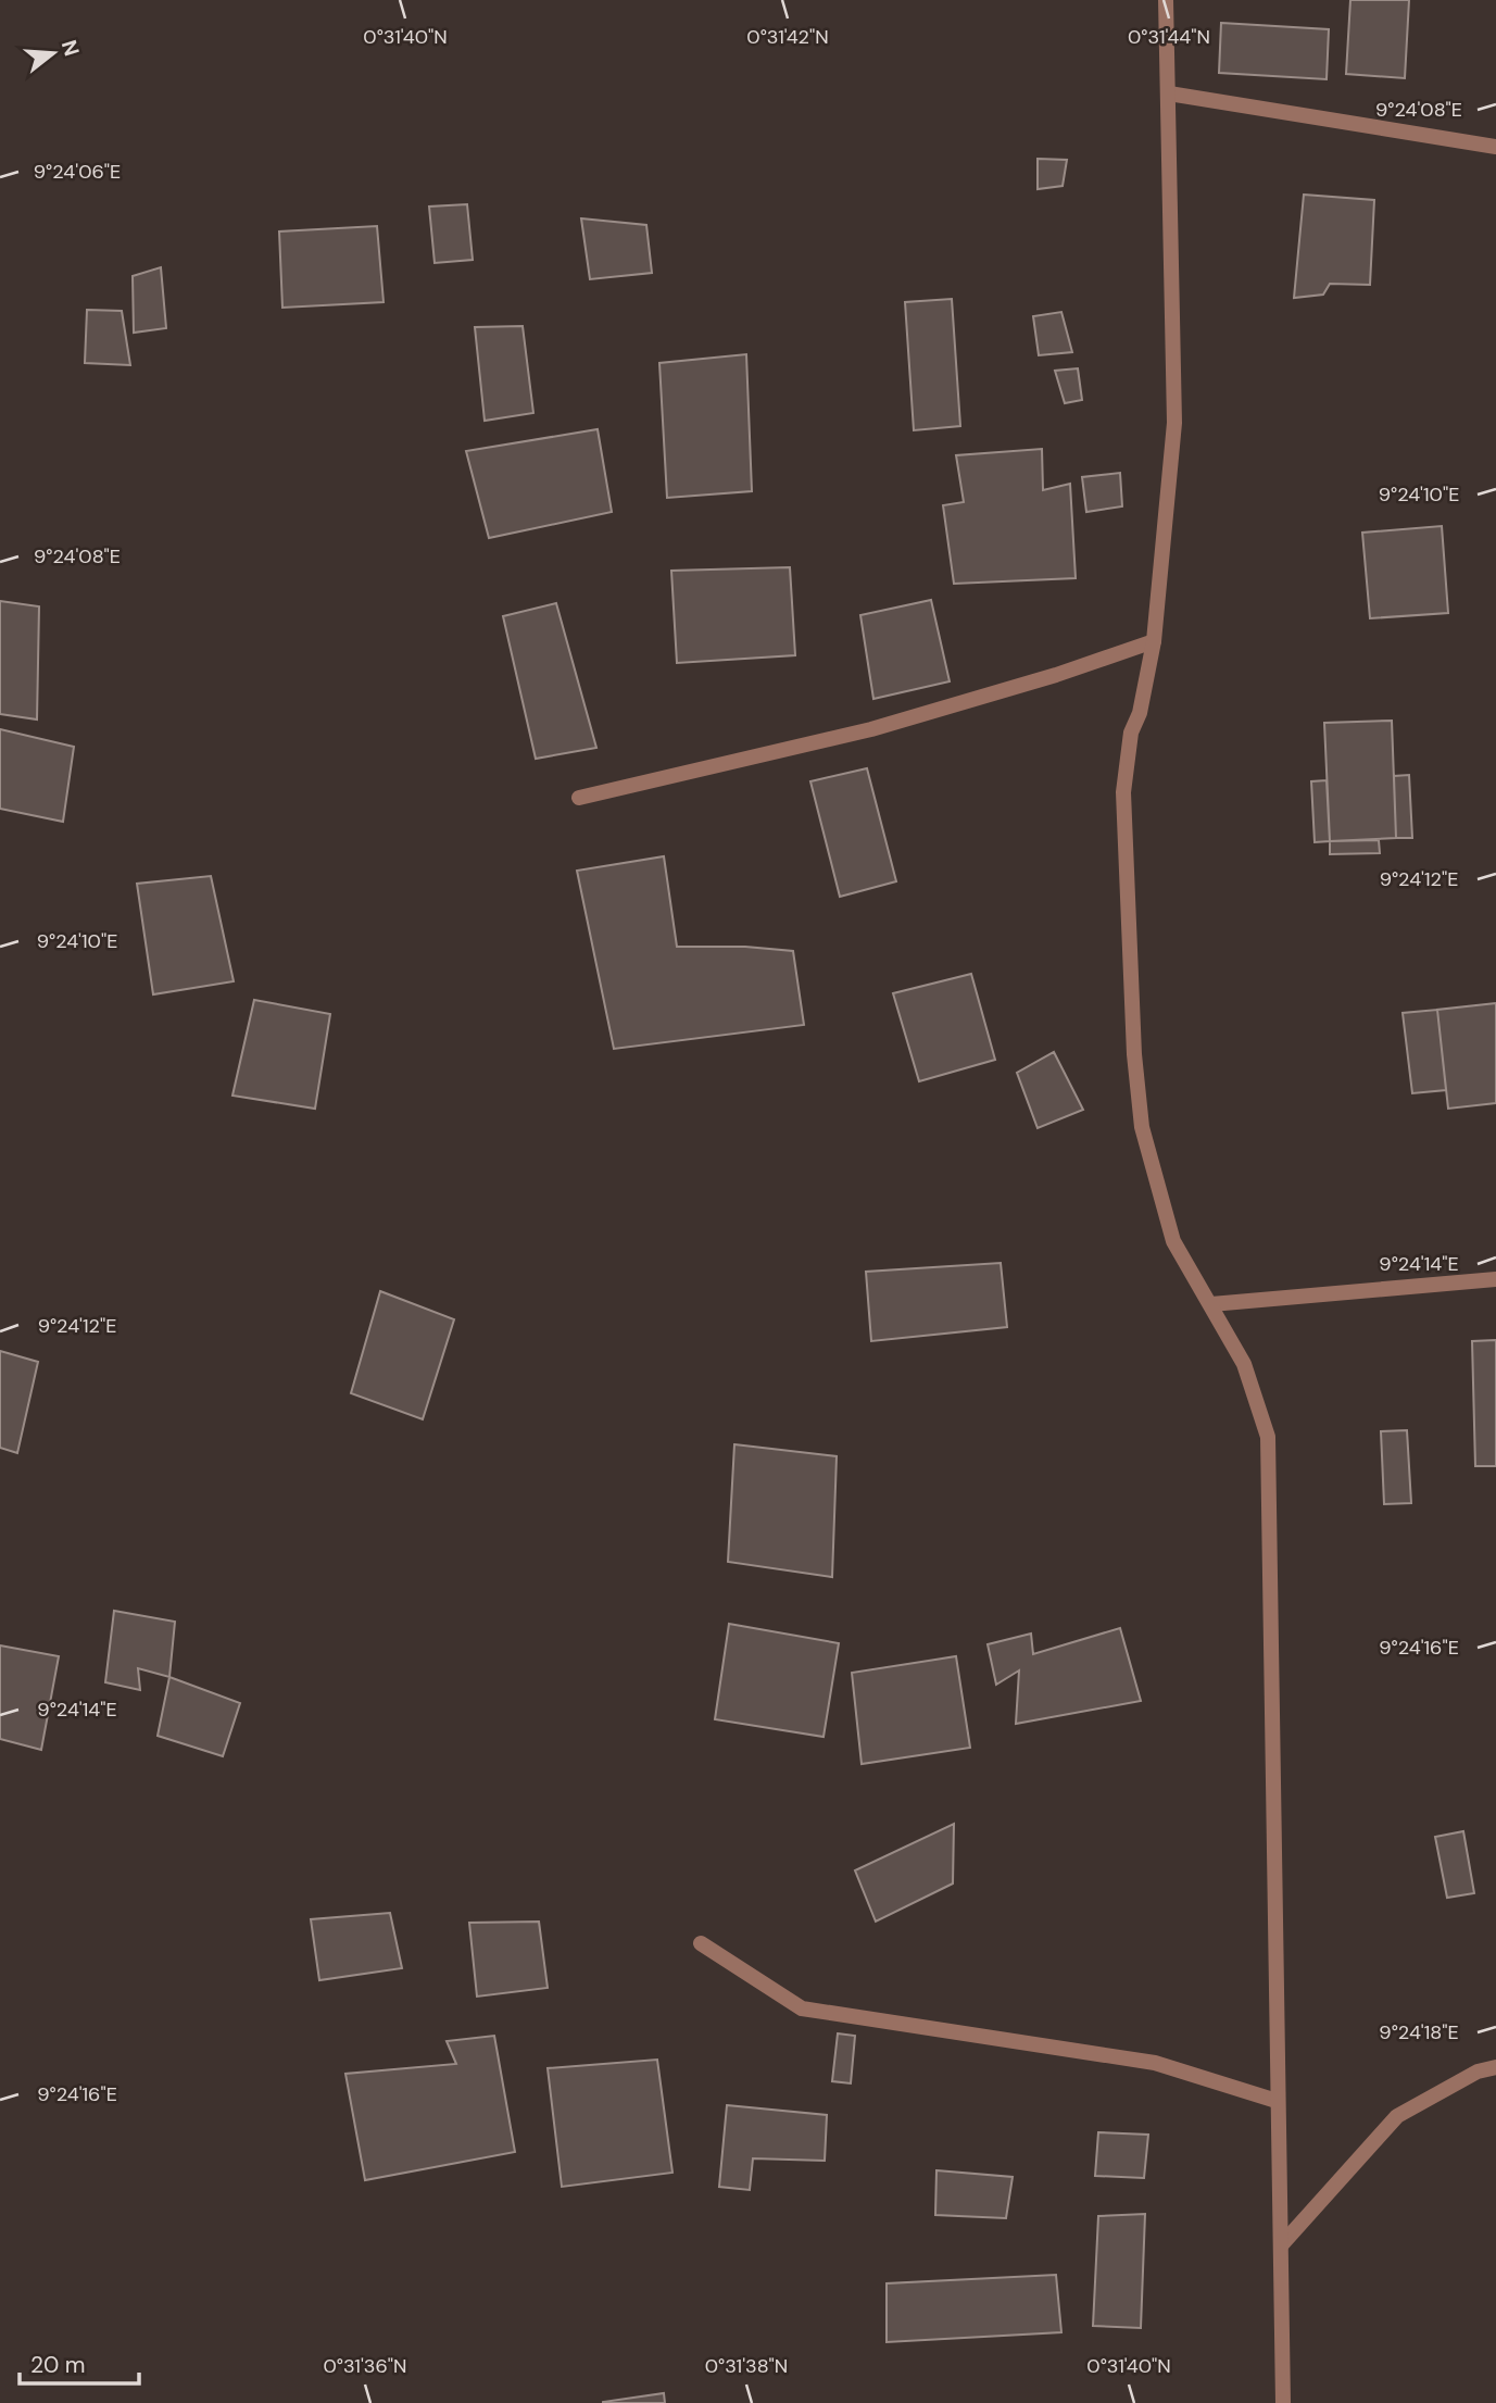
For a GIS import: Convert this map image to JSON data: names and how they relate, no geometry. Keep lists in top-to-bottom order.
{
  "scale_bar": "20 m",
  "north": "right",
  "coordinates": [
    "0°31'40\"N",
    "0°31'42\"N",
    "0°31'44\"N",
    "9°24'08\"E",
    "9°24'06\"E",
    "9°24'10\"E",
    "9°24'12\"E",
    "9°24'14\"E",
    "9°24'16\"E",
    "9°24'18\"E",
    "0°31'36\"N",
    "0°31'38\"N"
  ]
}
